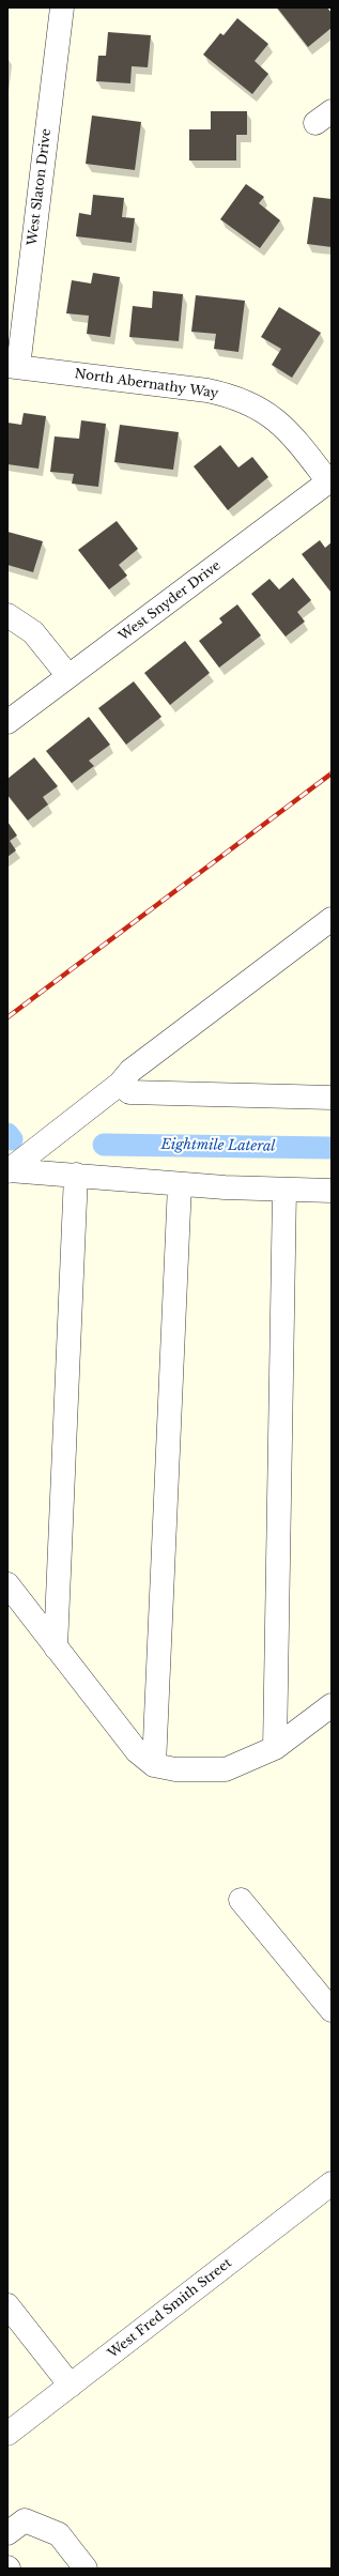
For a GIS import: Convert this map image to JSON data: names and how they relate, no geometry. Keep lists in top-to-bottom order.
{
  "streets": {
    "street": [
      "West Slaton Drive",
      "North Abernathy Way",
      "West Snyder Drive",
      "West Fred Smith Street"
    ]
  },
  "crossings": [
    ["West Slaton Drive", "North Abernathy Way"],
    ["North Abernathy Way", "West Snyder Drive"]
  ],
  "water": ["Eightmile Lateral"]
}
